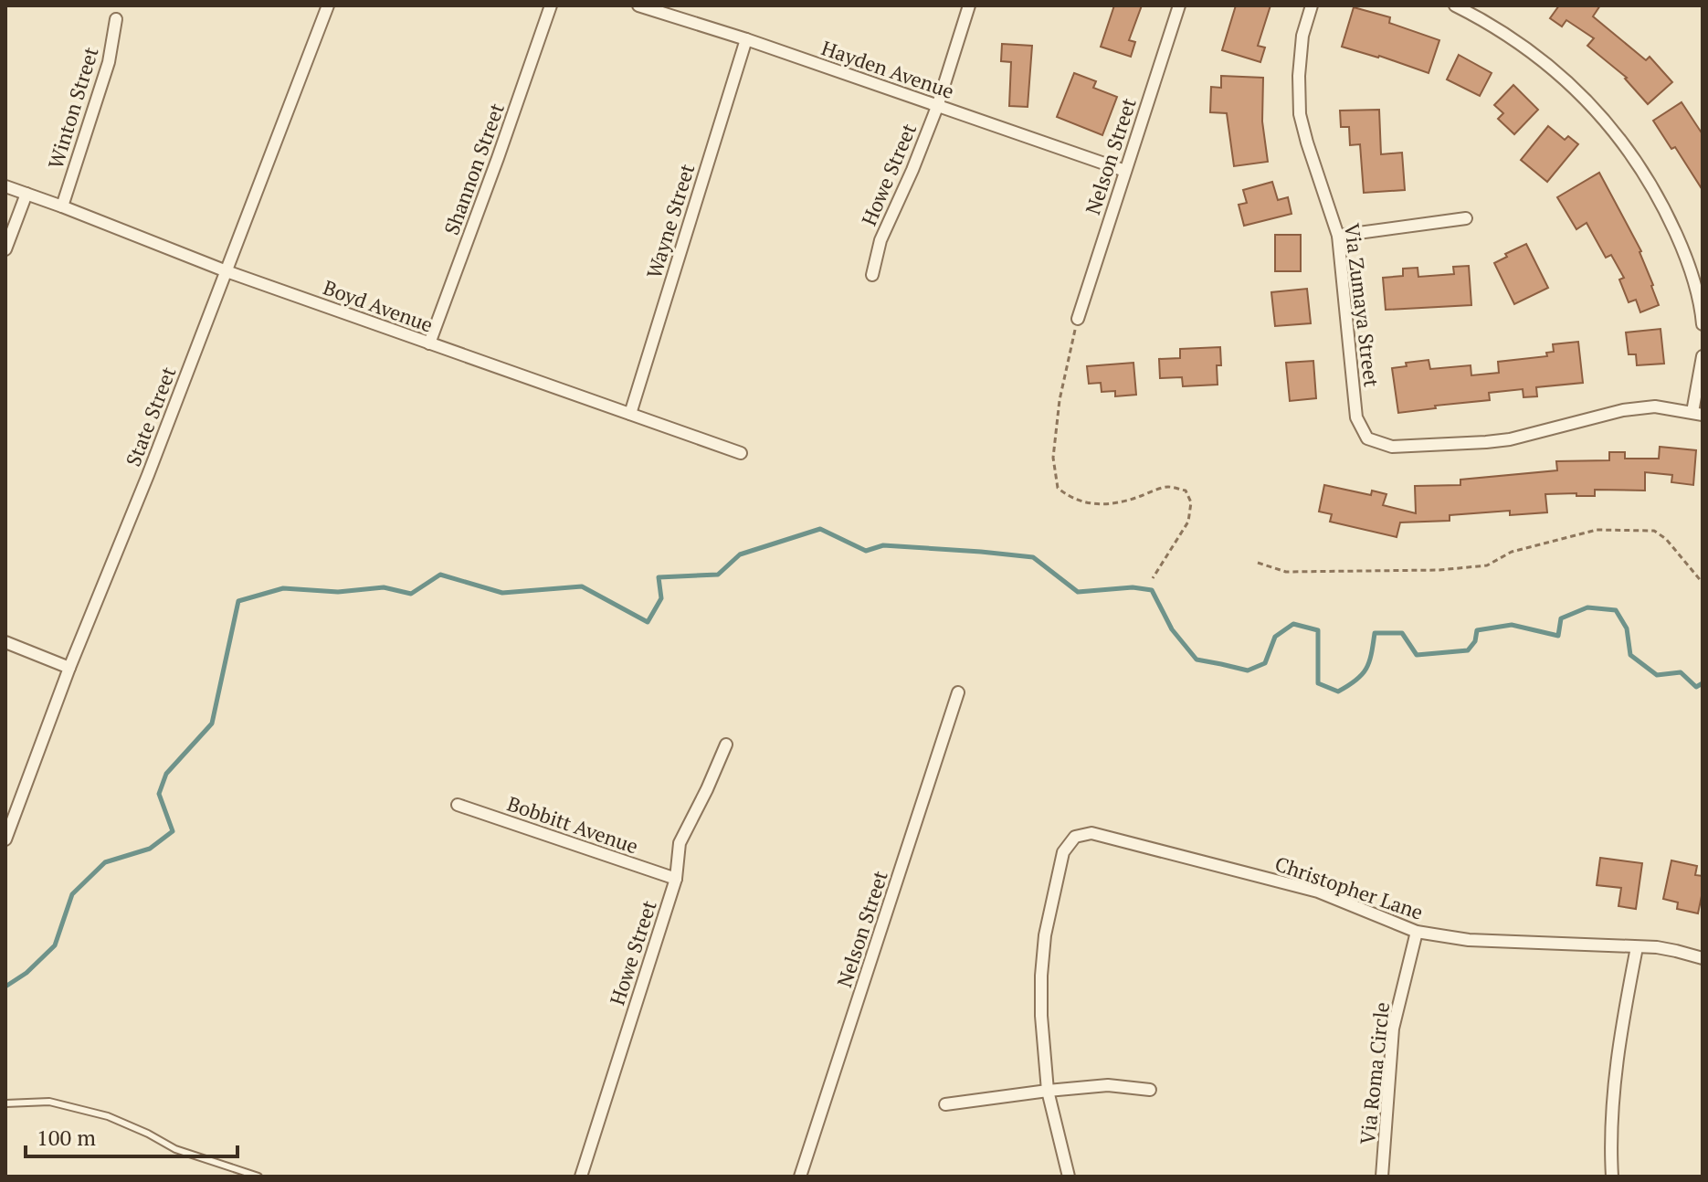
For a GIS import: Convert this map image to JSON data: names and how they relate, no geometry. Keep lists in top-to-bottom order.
{
  "streets": {
    "street": [
      "Hayden Avenue",
      "Winton Street",
      "Nelson Street",
      "Shannon Street",
      "Howe Street",
      "Wayne Street",
      "Via Zumaya Street",
      "Boyd Avenue",
      "State Street",
      "Bobbitt Avenue",
      "Christopher Lane",
      "Via Roma Circle"
    ]
  },
  "crossings": [
    ["Hayden Avenue", "Nelson Street"],
    ["Hayden Avenue", "Howe Street"],
    ["Hayden Avenue", "Wayne Street"],
    ["Winton Street", "Boyd Avenue"],
    ["Shannon Street", "Boyd Avenue"],
    ["Howe Street", "Bobbitt Avenue"],
    ["Wayne Street", "Boyd Avenue"],
    ["Boyd Avenue", "State Street"],
    ["Christopher Lane", "Via Roma Circle"]
  ],
  "scale_bar": "100 m"
}
